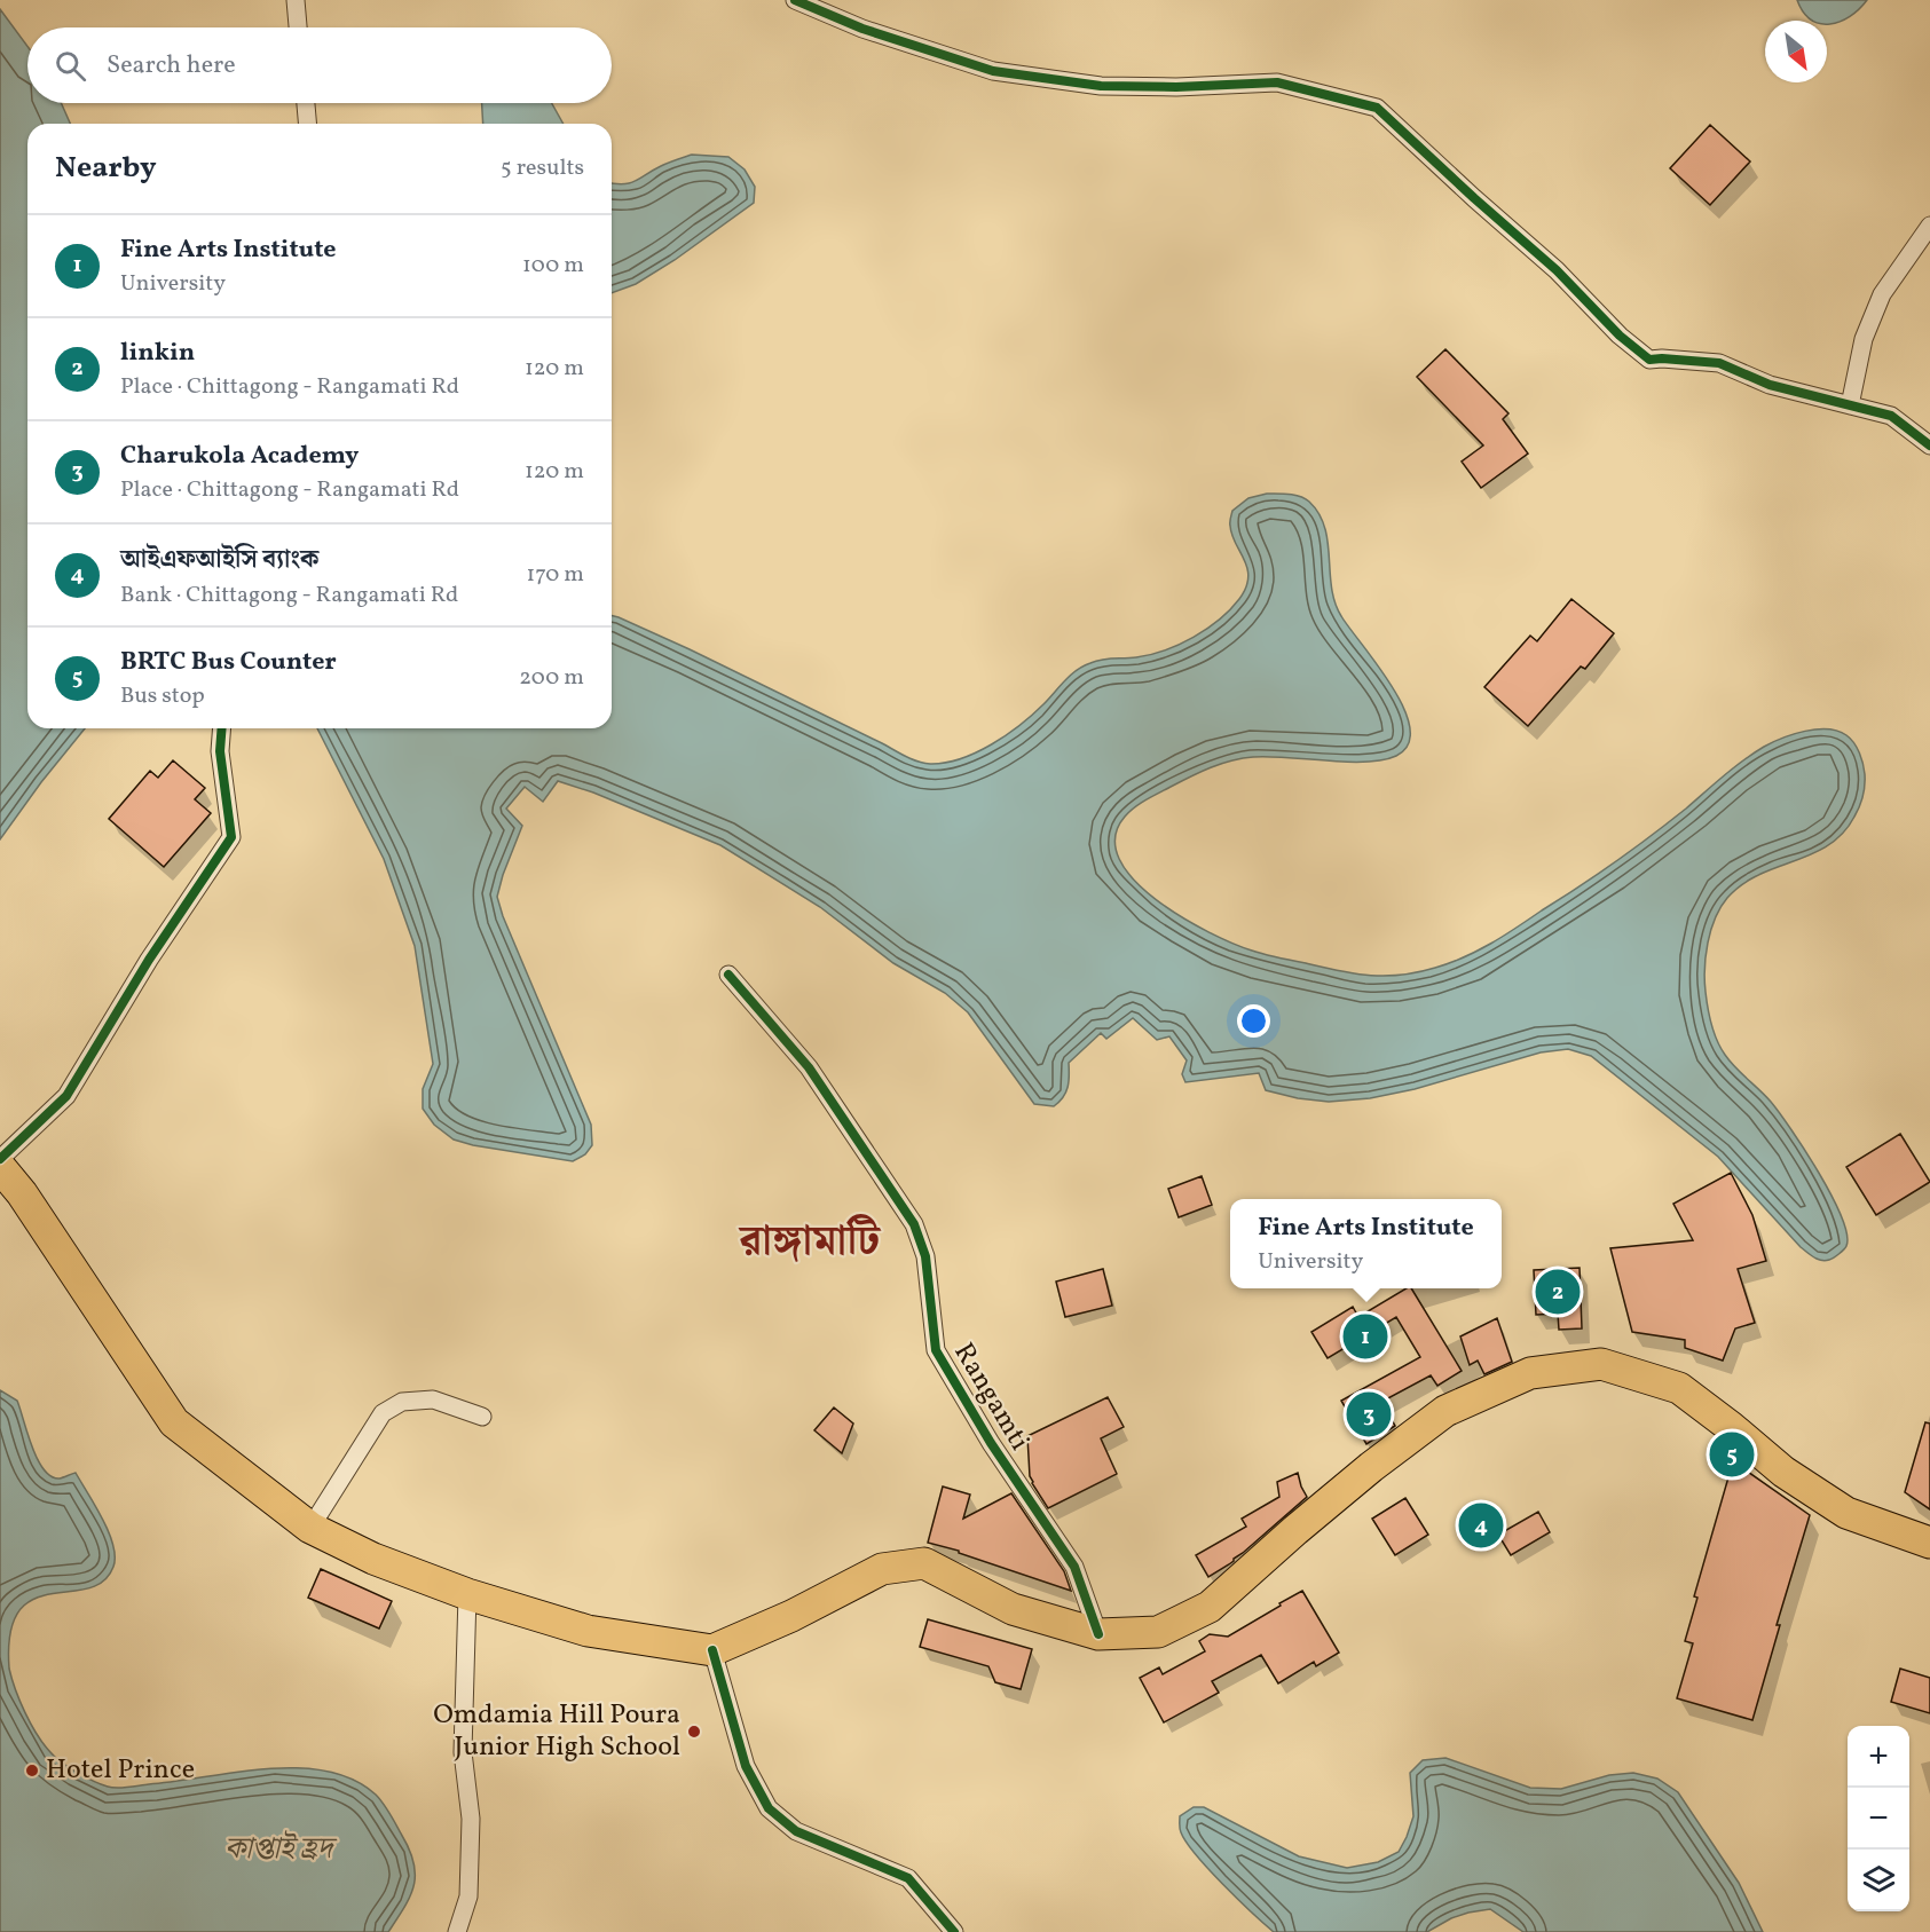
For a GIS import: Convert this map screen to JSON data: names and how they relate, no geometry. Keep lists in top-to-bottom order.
{
  "streets": {
    "street": ["Rangamti"]
  },
  "districts": ["রাঙ্গামাটি"],
  "water": ["কাপ্তাই হ্রদ"],
  "places": ["Omdamia Hill Poura Junior High School", "Hotel Prince"],
  "north": "bottom right",
  "page": {
    "search": "Search here",
    "heading": ["Nearby", "5 results"],
    "list": [
      {
        "mark": "1",
        "name": "Fine Arts Institute",
        "note": "University",
        "value": "100 m"
      },
      {
        "mark": "2",
        "name": "linkin",
        "note": "Place · Chittagong - Rangamati Rd",
        "value": "120 m"
      },
      {
        "mark": "3",
        "name": "Charukola Academy",
        "note": "Place · Chittagong - Rangamati Rd",
        "value": "120 m"
      },
      {
        "mark": "4",
        "name": "আইএফআইসি ব্যাংক",
        "note": "Bank · Chittagong - Rangamati Rd",
        "value": "170 m"
      },
      {
        "mark": "5",
        "name": "BRTC Bus Counter",
        "note": "Bus stop",
        "value": "200 m"
      }
    ],
    "popup": ["Fine Arts Institute", "University"],
    "pins": [
      "2",
      "1",
      "3",
      "5",
      "4"
    ],
    "map_buttons": ["+", "−"]
  }
}
